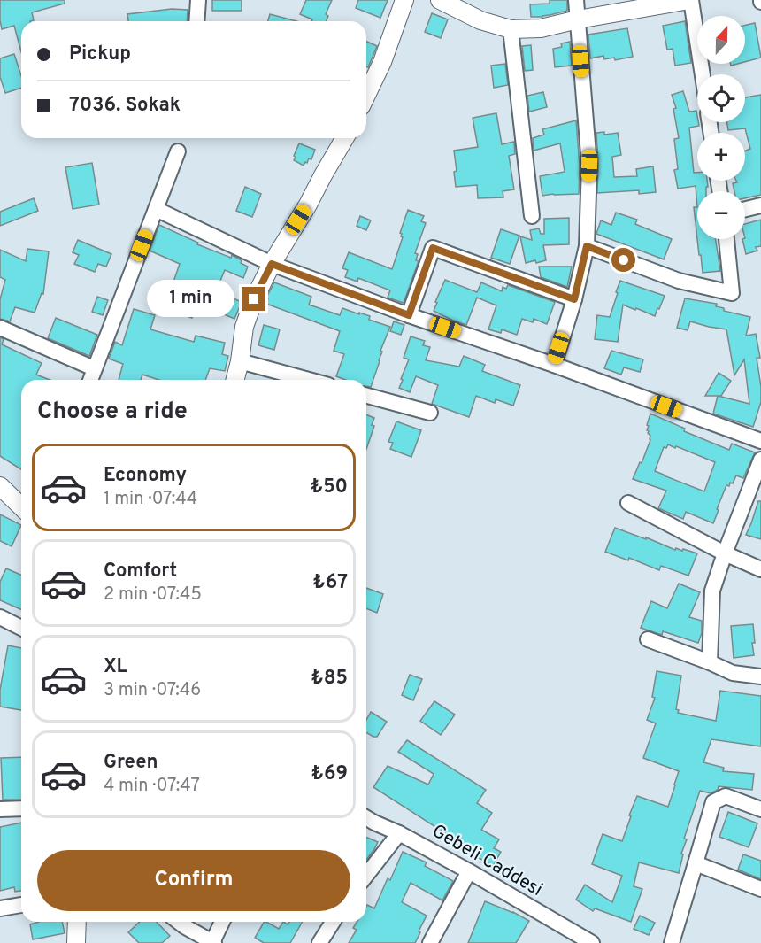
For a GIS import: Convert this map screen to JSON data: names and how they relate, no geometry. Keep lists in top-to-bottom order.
{
  "streets": {
    "street": ["Gebeli Caddesi"]
  },
  "north": "top",
  "page": {
    "map_buttons": ["+", "−"],
    "banner": ["Pickup", "7036. Sokak"],
    "bubble": "1 min",
    "heading": "Choose a ride",
    "list": [
      {
        "name": "Economy",
        "note": "1 min · 07:44",
        "value": "₺50"
      },
      {
        "name": "Comfort",
        "note": "2 min · 07:45",
        "value": "₺67"
      },
      {
        "name": "XL",
        "note": "3 min · 07:46",
        "value": "₺85"
      },
      {
        "name": "Green",
        "note": "4 min · 07:47",
        "value": "₺69"
      }
    ],
    "buttons": "Confirm"
  }
}
